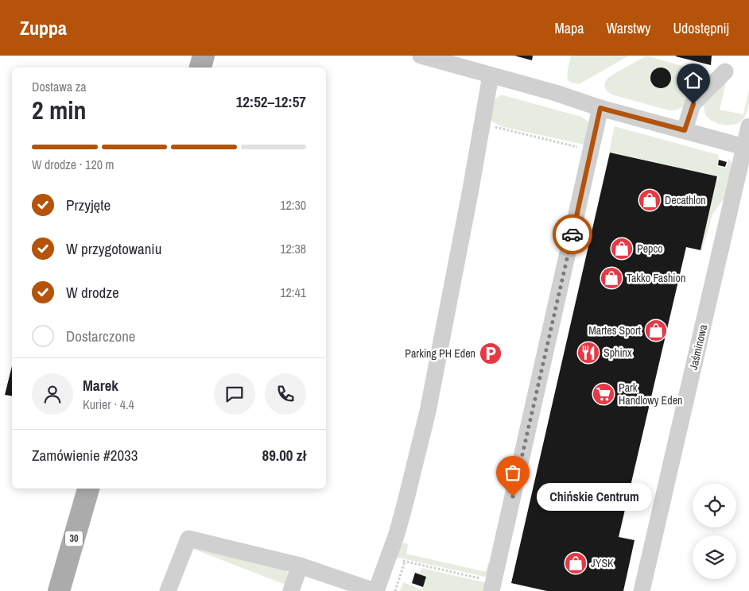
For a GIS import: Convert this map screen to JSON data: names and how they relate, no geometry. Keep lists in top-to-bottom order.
{
  "streets": {
    "main road": ["30"],
    "street": ["Jaśminowa"]
  },
  "places": {
    "shop": [
      "Decathlon",
      "Pepco",
      "Takko Fashion",
      "Martes Sport",
      "JYSK"
    ],
    "restaurant": ["Sphinx"],
    "parking": ["Parking PH Eden"],
    "supermarket": ["Park Handlowy Eden"],
    "other": ["Chińskie Centrum"]
  },
  "page": {
    "header": "Zuppa",
    "nav": ["Mapa", "Warstwy", "Udostępnij"],
    "heading": ["2 min", "Dostawa za", "12:52–12:57"],
    "panel": [
      "Marek",
      "Kurier · 4.4",
      "Zamówienie #2033",
      "89.00 zł"
    ],
    "bar": "W drodze · 120 m",
    "list": [
      ["Przyjęte", "12:30"],
      ["W przygotowaniu", "12:38"],
      ["W drodze", "12:41"],
      "Dostarczone"
    ],
    "bubble": "Chińskie Centrum"
  }
}
